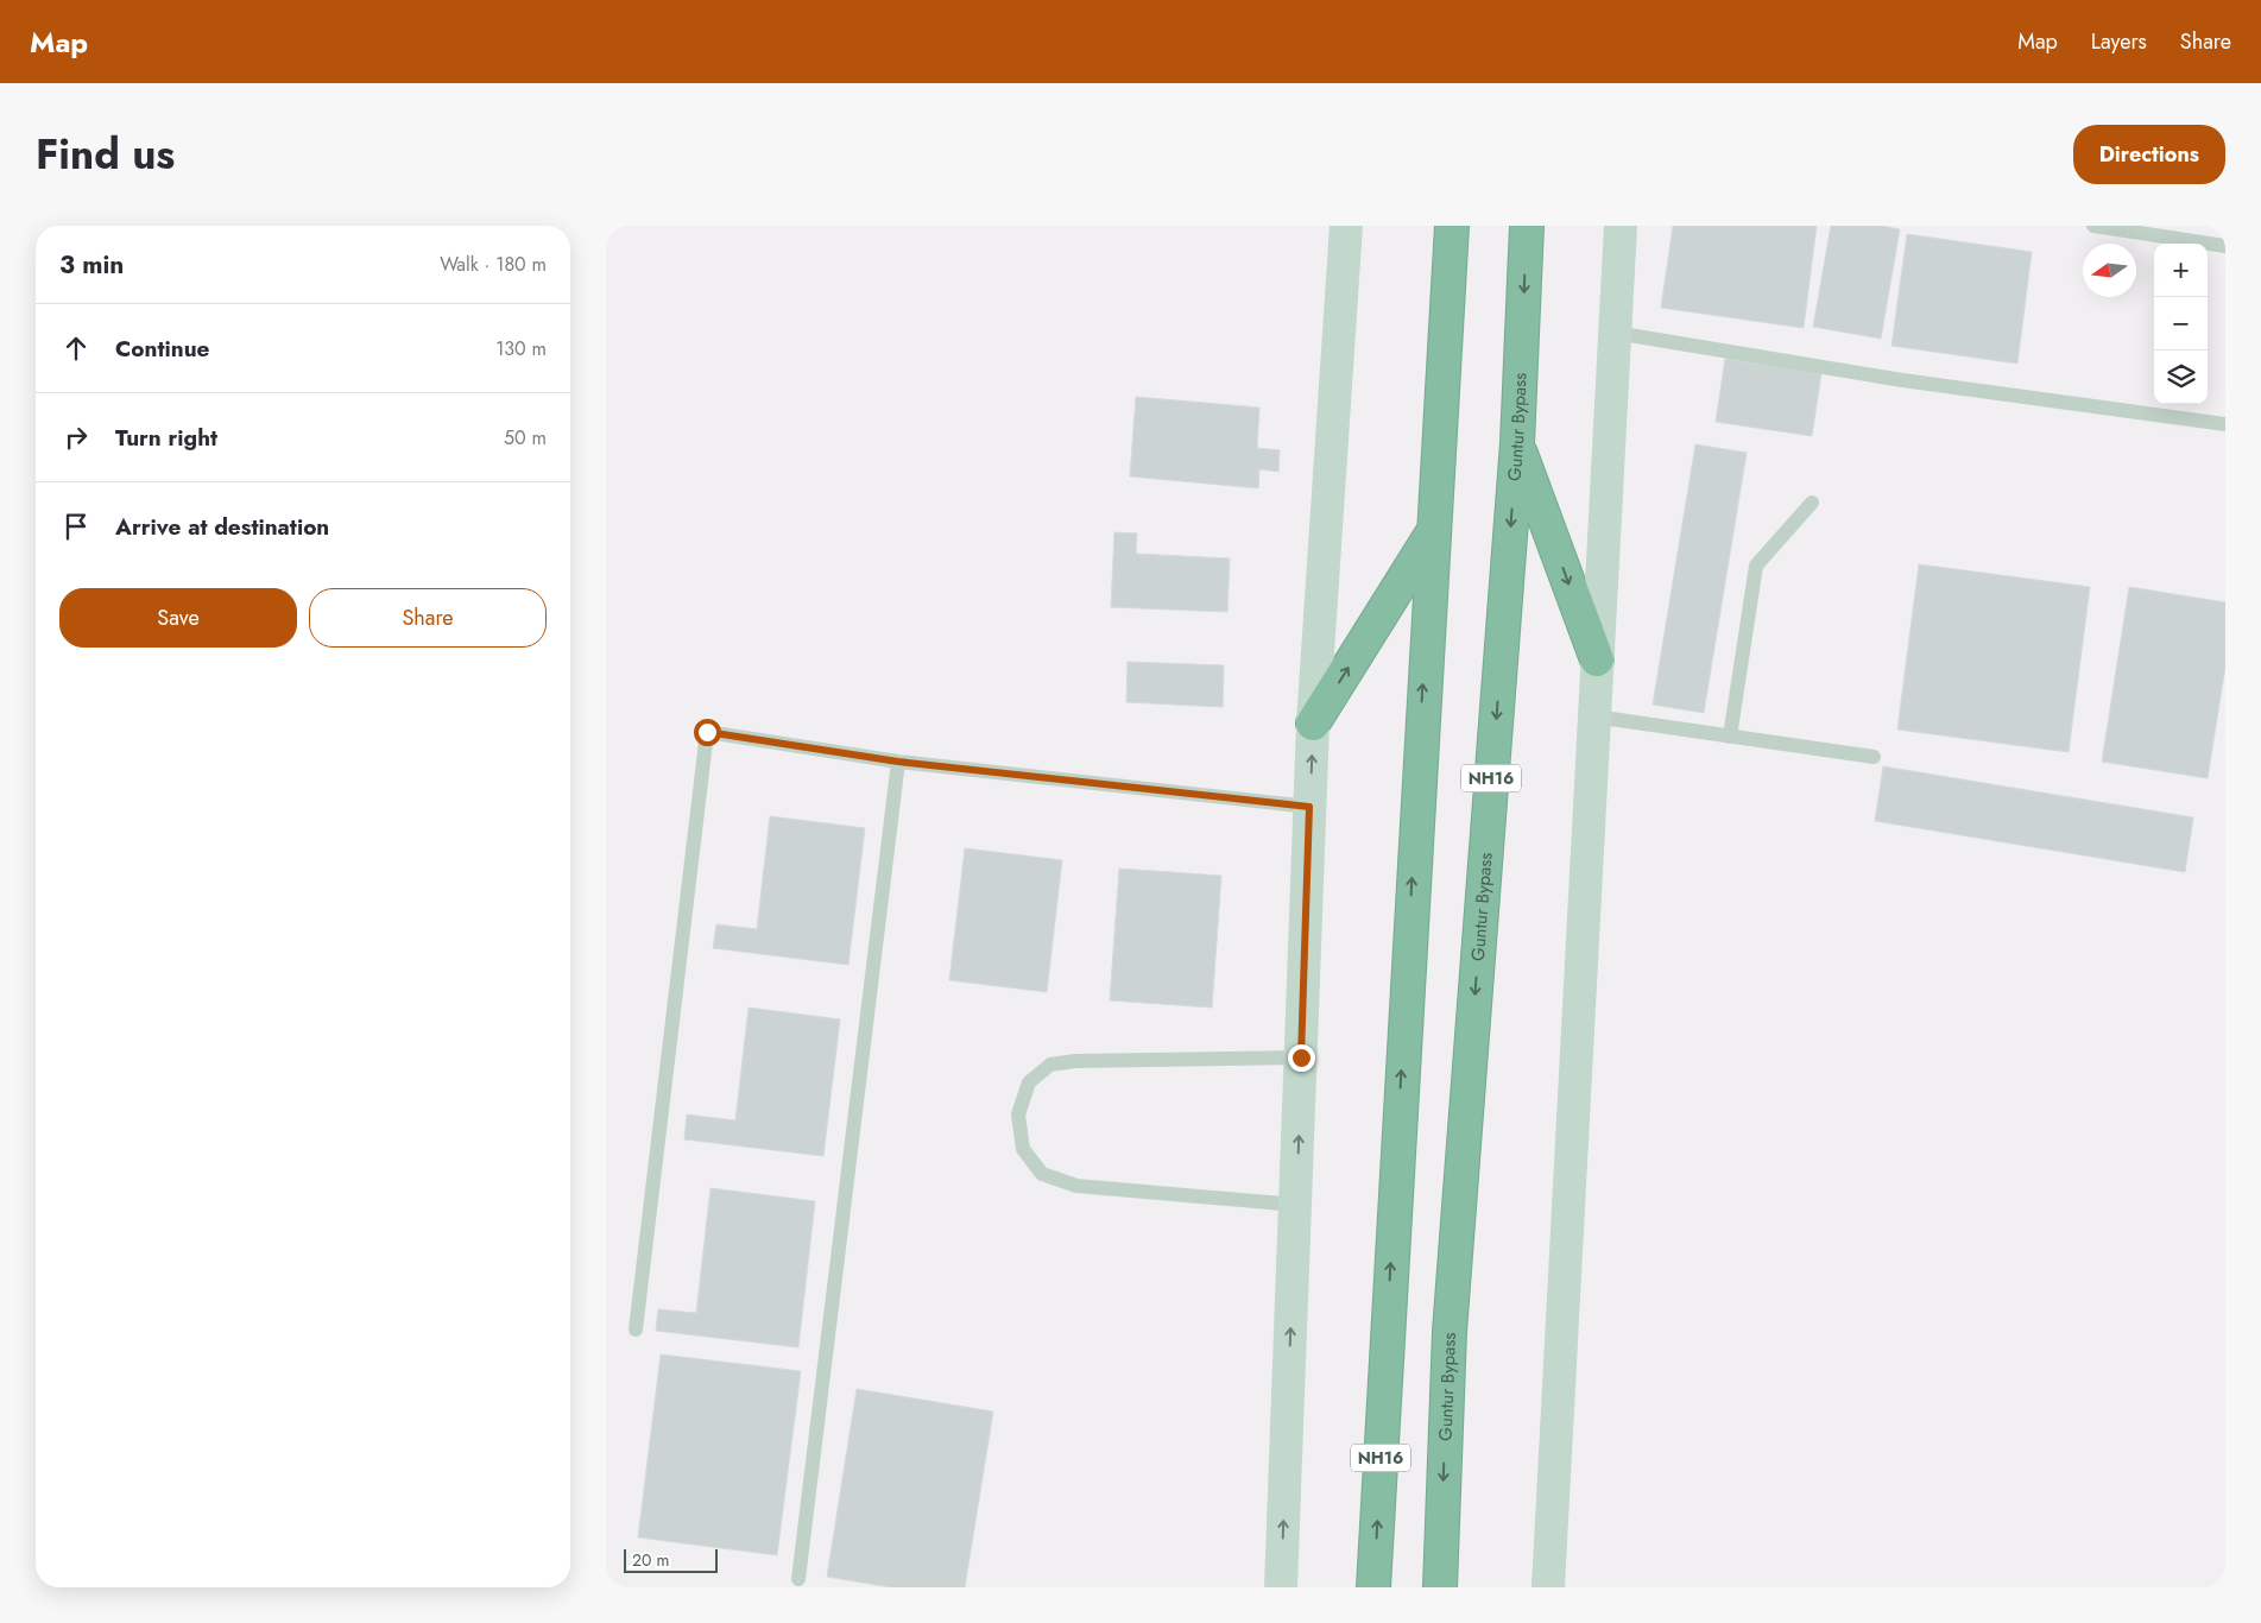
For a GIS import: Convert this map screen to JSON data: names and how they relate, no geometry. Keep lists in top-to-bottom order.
{
  "streets": {
    "highway": ["Guntur Bypass", "NH16"]
  },
  "scale_bar": "20 m",
  "north": "left",
  "page": {
    "header": "Map",
    "nav": ["Map", "Layers", "Share"],
    "title": "Find us",
    "buttons": [
      "Directions",
      ["Save", "Share"]
    ],
    "heading": ["3 min", "Walk · 180 m"],
    "map_buttons": ["+", "−"],
    "list": [
      ["Continue", "130 m"],
      ["Turn right", "50 m"],
      "Arrive at destination"
    ],
    "scale": "20 m"
  }
}
